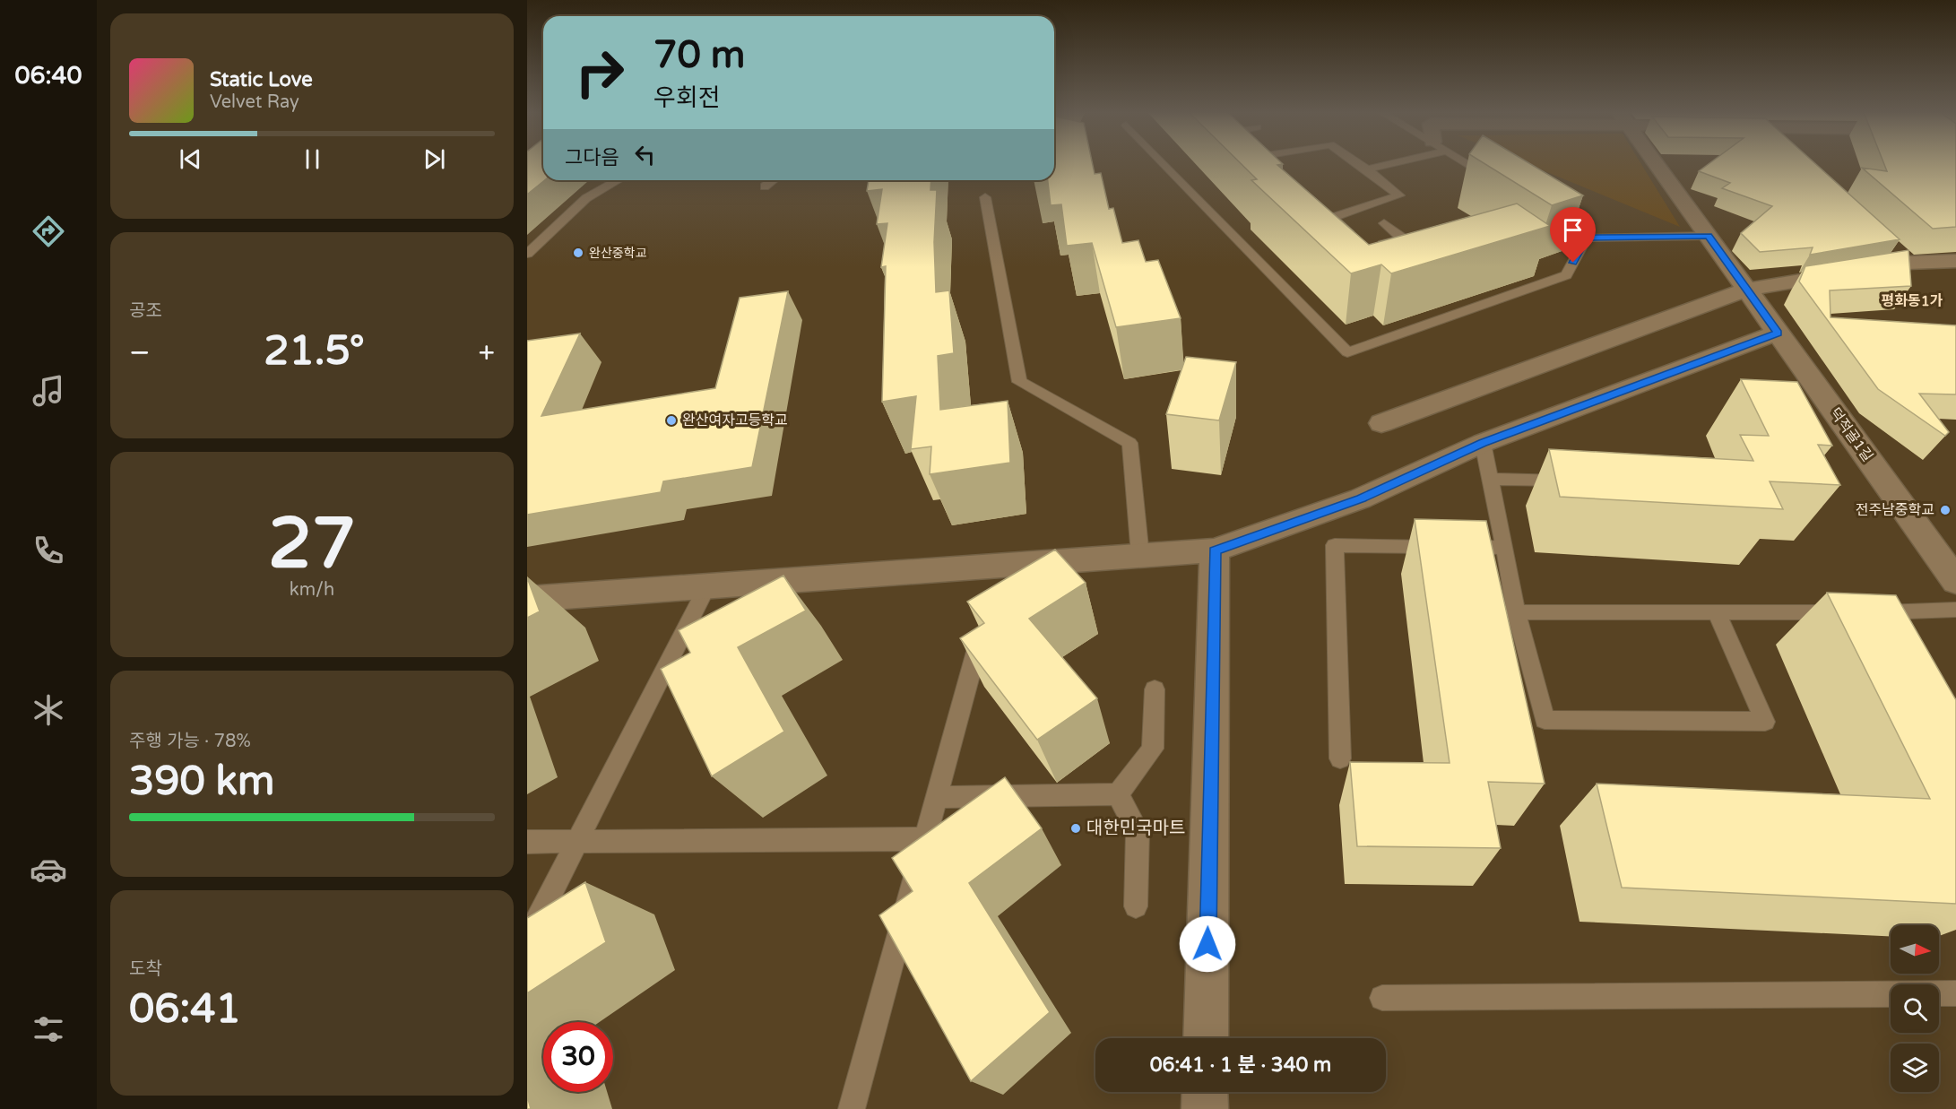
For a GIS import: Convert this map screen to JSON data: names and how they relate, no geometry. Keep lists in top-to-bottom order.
{
  "streets": {
    "street": ["덕적골1길"]
  },
  "districts": ["평화동1가"],
  "places": [
    "완산중학교",
    "완산여자고등학교",
    "전주남중학교",
    "대한민국마트"
  ],
  "north": "right",
  "page": {
    "tabs": "06:40",
    "turn": ["70 m", "우회전"],
    "song": ["Static Love", "Velvet Ray"],
    "then": "그다음",
    "tile": [
      "공조",
      ["27", "km/h"],
      ["주행 가능 · 78%", "390 km"],
      ["도착", "06:41"]
    ],
    "heat": ["−", "21.5°", "+"],
    "limit": "30",
    "trip": "06:41 · 1 분 · 340 m"
  }
}
